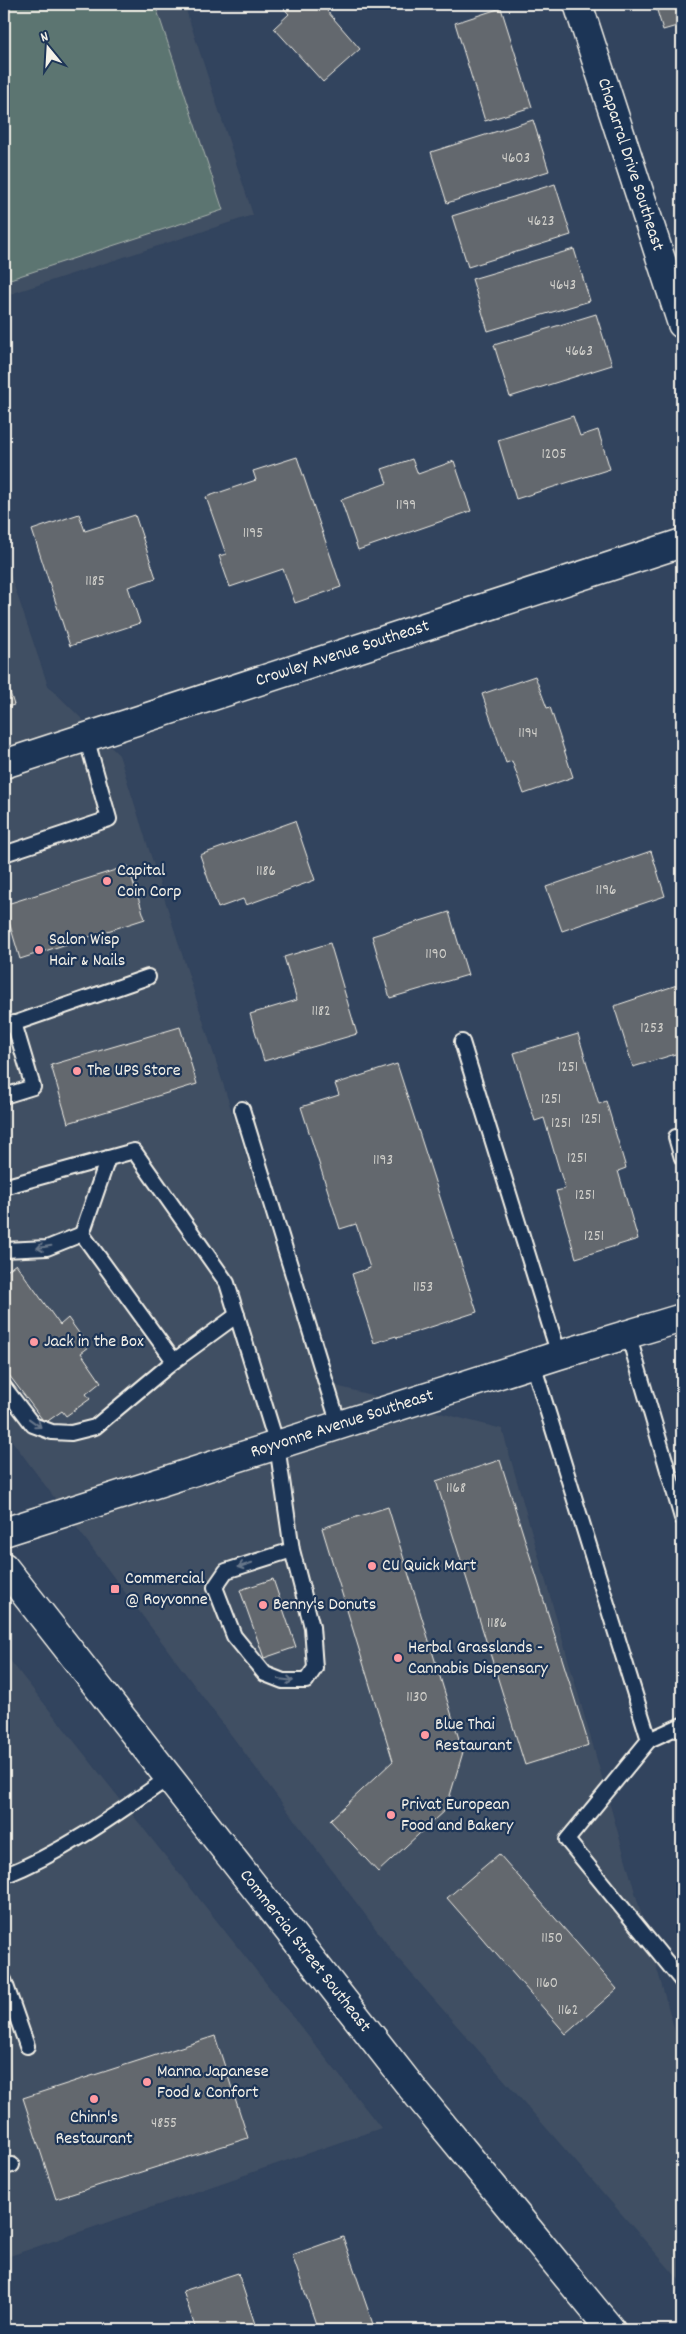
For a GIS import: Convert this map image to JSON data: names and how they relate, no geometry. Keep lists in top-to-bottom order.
{
  "streets": {
    "street": [
      "Chaparral Drive Southeast",
      "Crowley Avenue Southeast",
      "Royvonne Avenue Southeast",
      "Commercial Street Southeast"
    ]
  },
  "places": {
    "other": [
      "Capital Coin Corp",
      "Salon Wisp Hair & Nails",
      "The UPS Store",
      "Jack in the Box",
      "CU Quick Mart",
      "Benny's Donuts",
      "Herbal Grasslands - Cannabis Dispensary",
      "Blue Thai Restaurant",
      "Privat European Food and Bakery",
      "Manna Japanese Food & Confort",
      "Chinn's Restaurant"
    ],
    "transit": ["Commercial @ Royvonne"]
  },
  "house_numbers": [
    "4603",
    "4623",
    "4643",
    "4663",
    "1205",
    "1199",
    "1195",
    "1185",
    "1194",
    "1186",
    "1196",
    "1190",
    "1182",
    "1253",
    "1251",
    "1251",
    "1251",
    "1251",
    "1251",
    "1193",
    "1251",
    "1251",
    "1153",
    "1168",
    "1186",
    "1130",
    "1150",
    "1160",
    "1162",
    "4855"
  ],
  "north": "top"
}
